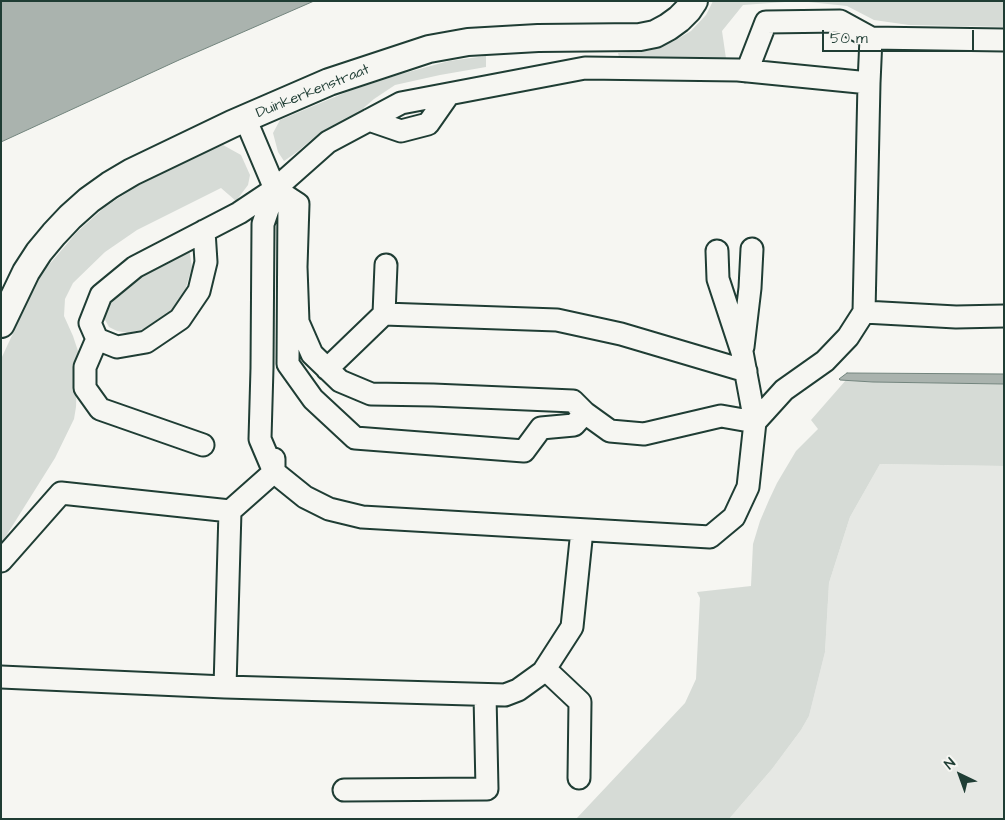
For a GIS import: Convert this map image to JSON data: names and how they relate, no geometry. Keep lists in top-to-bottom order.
{
  "streets": {
    "main road": ["Duinkerkenstraat"]
  },
  "scale_bar": "50 m",
  "north": "top left"
}
